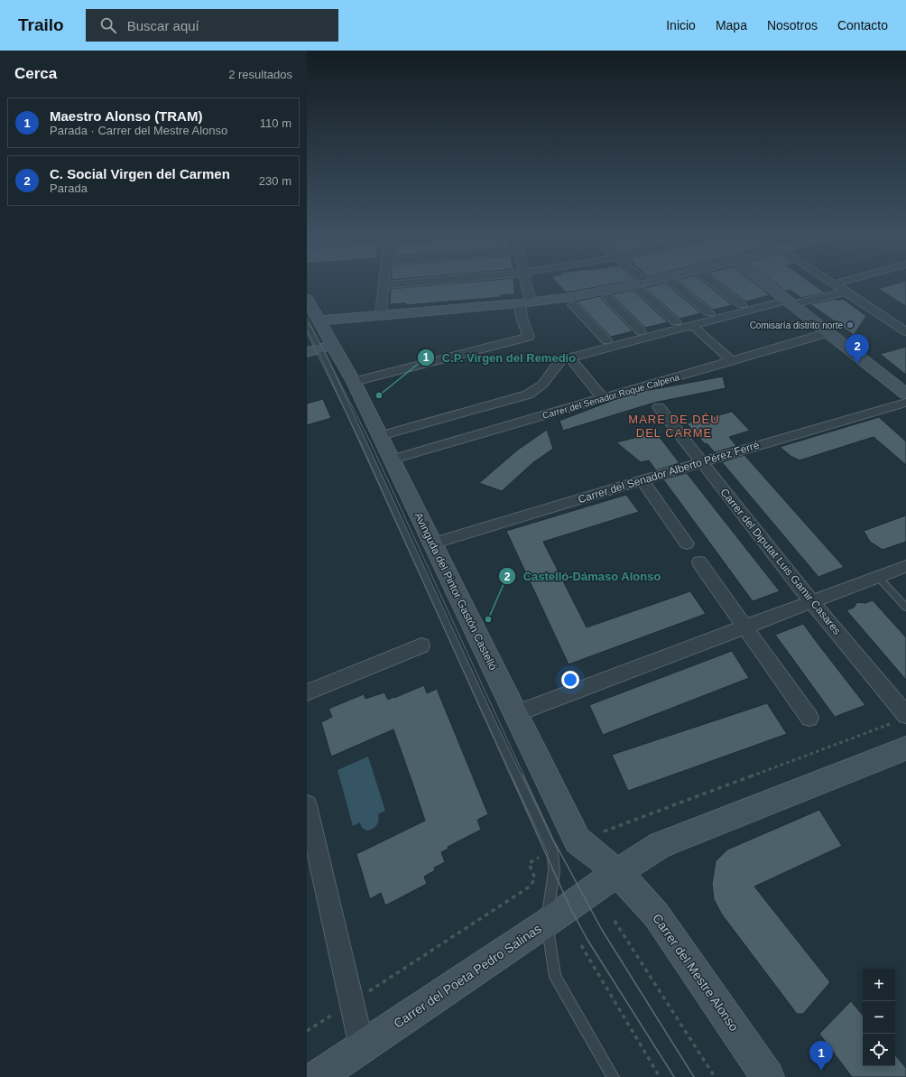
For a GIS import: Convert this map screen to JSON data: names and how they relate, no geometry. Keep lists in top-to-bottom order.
{
  "streets": {
    "main road": ["Avinguda del Pintor Gastón Castelló", "Carrer del Mestre Alonso", "Carrer del Poeta Pedro Salinas"],
    "street": ["Carrer del Senador Roque Calpena", "Carrer del Senador Alberto Pérez Ferré", "Carrer del Diputat Luis Gamir Casares"]
  },
  "crossings": [
    ["Carrer del Senador Roque Calpena", "Avinguda del Pintor Gastón Castelló"],
    ["Carrer del Senador Alberto Pérez Ferré", "Carrer del Diputat Luis Gamir Casares"],
    ["Carrer del Senador Alberto Pérez Ferré", "Avinguda del Pintor Gastón Castelló"],
    ["Avinguda del Pintor Gastón Castelló", "Carrer del Mestre Alonso"],
    ["Avinguda del Pintor Gastón Castelló", "Carrer del Poeta Pedro Salinas"],
    ["Carrer del Mestre Alonso", "Carrer del Poeta Pedro Salinas"]
  ],
  "districts": ["MARE DE DÉU DEL CARME"],
  "places": ["Comisaría distrito norte", "C.P. Virgen del Remedio", "Castelló-Dámaso Alonso"],
  "page": {
    "header": "Trailo",
    "search": "Buscar aquí",
    "nav": [
      "Inicio",
      "Mapa",
      "Nosotros",
      "Contacto"
    ],
    "heading": ["Cerca", "2 resultados"],
    "list": [
      {
        "mark": "1",
        "name": "Maestro Alonso (TRAM)",
        "note": "Parada · Carrer del Mestre Alonso",
        "value": "110 m"
      },
      {
        "mark": "2",
        "name": "C. Social Virgen del Carmen",
        "note": "Parada",
        "value": "230 m"
      }
    ],
    "pins": ["2", "1"],
    "map_buttons": ["+", "−"]
  }
}
